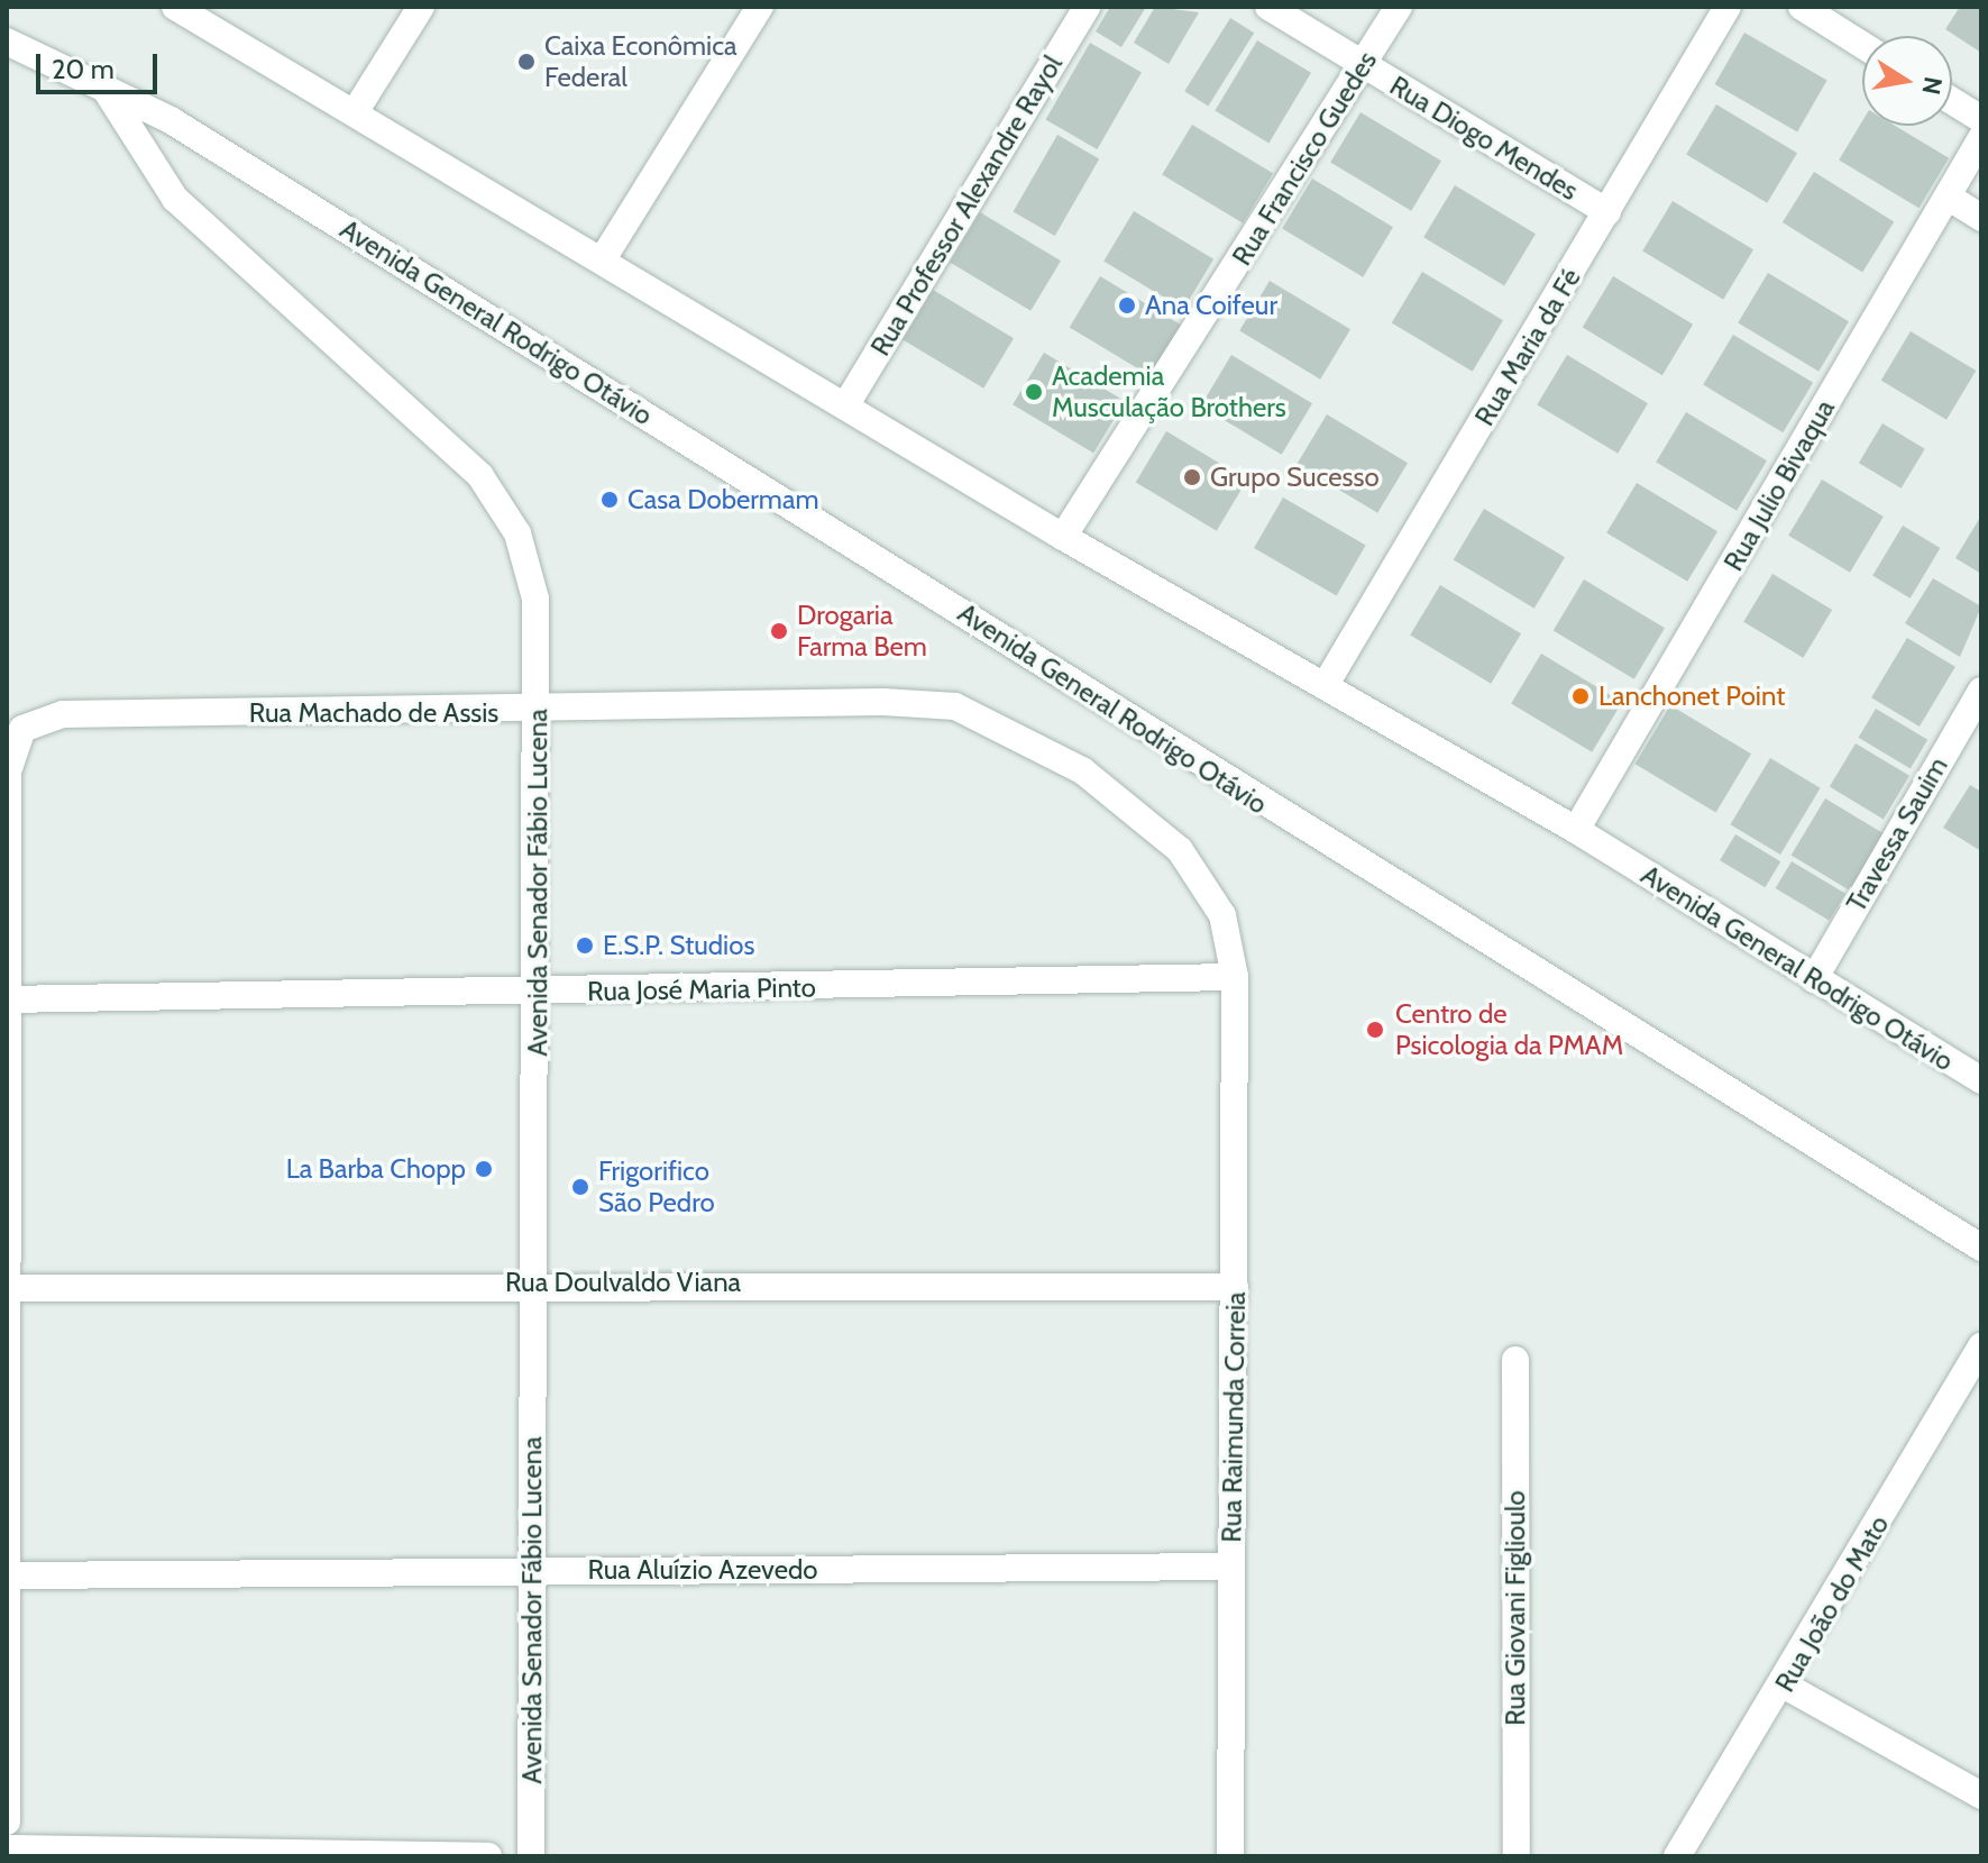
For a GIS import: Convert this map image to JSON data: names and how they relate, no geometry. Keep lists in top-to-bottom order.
{
  "streets": {
    "street": [
      "Rua Diogo Mendes",
      "Rua Francisco Guedes",
      "Rua Professor Alexandre Rayol",
      "Avenida General Rodrigo Otávio",
      "Rua Maria da Fé",
      "Rua Julio Bivaqua",
      "Rua Machado de Assis",
      "Travessa Sauim",
      "Avenida Senador Fábio Lucena",
      "Rua José Maria Pinto",
      "Rua Doulvaldo Viana",
      "Rua Raimunda Correia",
      "Rua Aluízio Azevedo",
      "Rua João do Mato",
      "Rua Giovani Figlioulo"
    ]
  },
  "crossings": [
    ["Rua Diogo Mendes", "Rua Francisco Guedes"],
    ["Rua Diogo Mendes", "Rua Maria da Fé"],
    ["Rua Francisco Guedes", "Avenida General Rodrigo Otávio"],
    ["Rua Professor Alexandre Rayol", "Avenida General Rodrigo Otávio"],
    ["Avenida General Rodrigo Otávio", "Rua Maria da Fé"],
    ["Avenida General Rodrigo Otávio", "Rua Julio Bivaqua"],
    ["Avenida General Rodrigo Otávio", "Travessa Sauim"],
    ["Avenida General Rodrigo Otávio", "Avenida Senador Fábio Lucena"],
    ["Rua Machado de Assis", "Avenida Senador Fábio Lucena"],
    ["Rua Machado de Assis", "Rua Raimunda Correia"],
    ["Avenida Senador Fábio Lucena", "Rua José Maria Pinto"],
    ["Avenida Senador Fábio Lucena", "Rua Doulvaldo Viana"],
    ["Avenida Senador Fábio Lucena", "Rua Aluízio Azevedo"],
    ["Rua José Maria Pinto", "Rua Raimunda Correia"],
    ["Rua Doulvaldo Viana", "Rua Raimunda Correia"],
    ["Rua Raimunda Correia", "Rua Aluízio Azevedo"]
  ],
  "places": [
    "Caixa Econômica Federal",
    "Ana Coifeur",
    "Academia Musculação Brothers",
    "Grupo Sucesso",
    "Casa Dobermam",
    "Drogaria Farma Bem",
    "Lanchonet Point",
    "E.S.P. Studios",
    "Centro de Psicologia da PMAM",
    "La Barba Chopp",
    "Frigorifico São Pedro"
  ],
  "scale_bar": "20 m",
  "north": "right"
}
